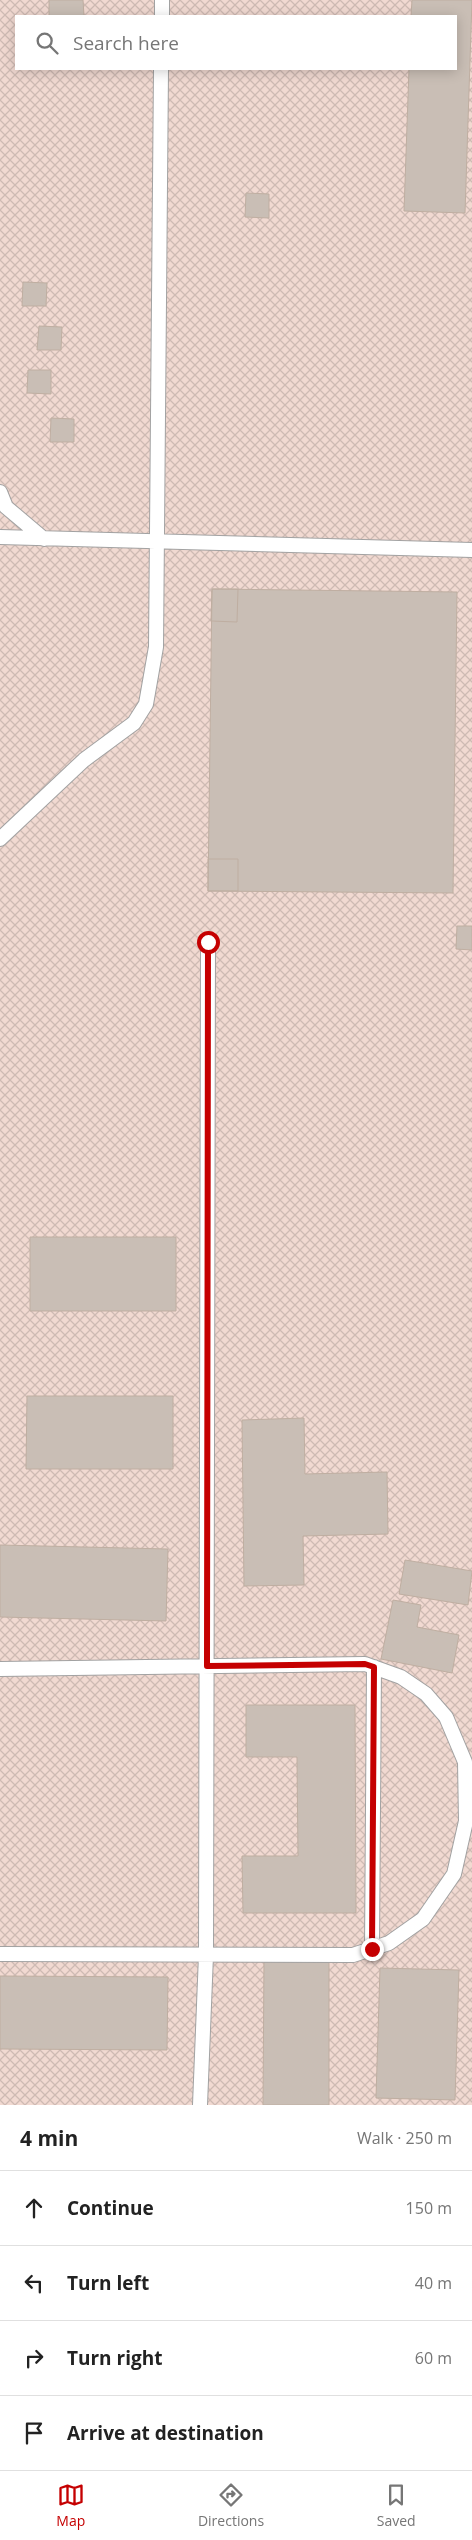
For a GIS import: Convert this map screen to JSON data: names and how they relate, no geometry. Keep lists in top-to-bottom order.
{
  "page": {
    "search": "Search here",
    "heading": ["4 min", "Walk · 250 m"],
    "list": [
      ["Continue", "150 m"],
      ["Turn left", "40 m"],
      ["Turn right", "60 m"],
      "Arrive at destination"
    ],
    "nav": ["Map", "Directions", "Saved"]
  }
}
